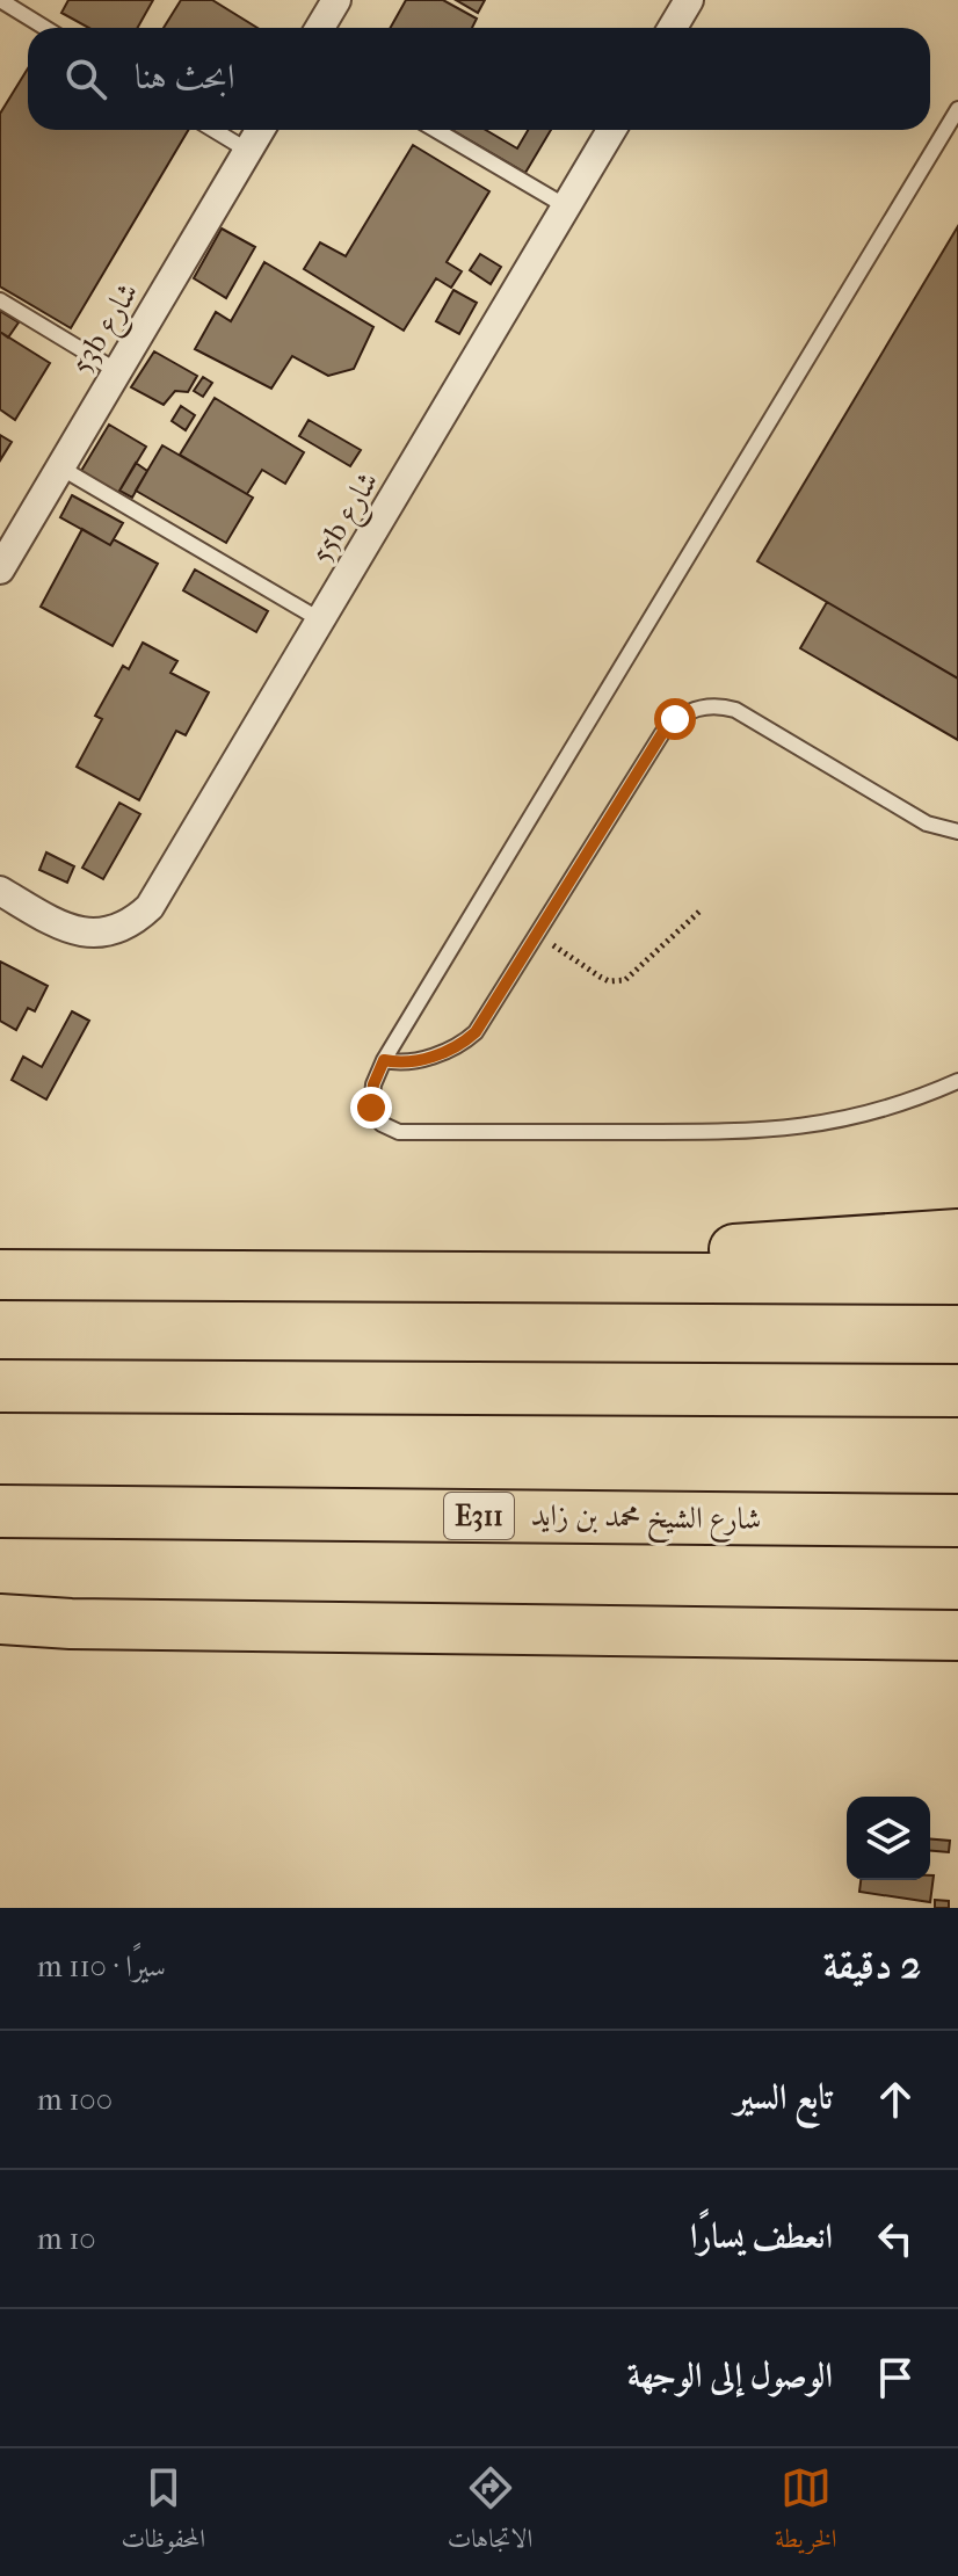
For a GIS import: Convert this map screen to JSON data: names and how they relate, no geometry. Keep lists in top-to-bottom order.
{
  "streets": {
    "highway": ["E311", "شارع الشيخ محمد بن زايد"],
    "street": ["53b شارع", "55b شارع"]
  },
  "page": {
    "search": "ابحث هنا",
    "heading": ["2 دقيقة", "سيرًا · 110 m"],
    "list": [
      ["تابع السير", "100 m"],
      ["انعطف يسارًا", "10 m"],
      "الوصول إلى الوجهة"
    ],
    "nav": ["الخريطة", "الاتجاهات", "المحفوظات"]
  }
}
